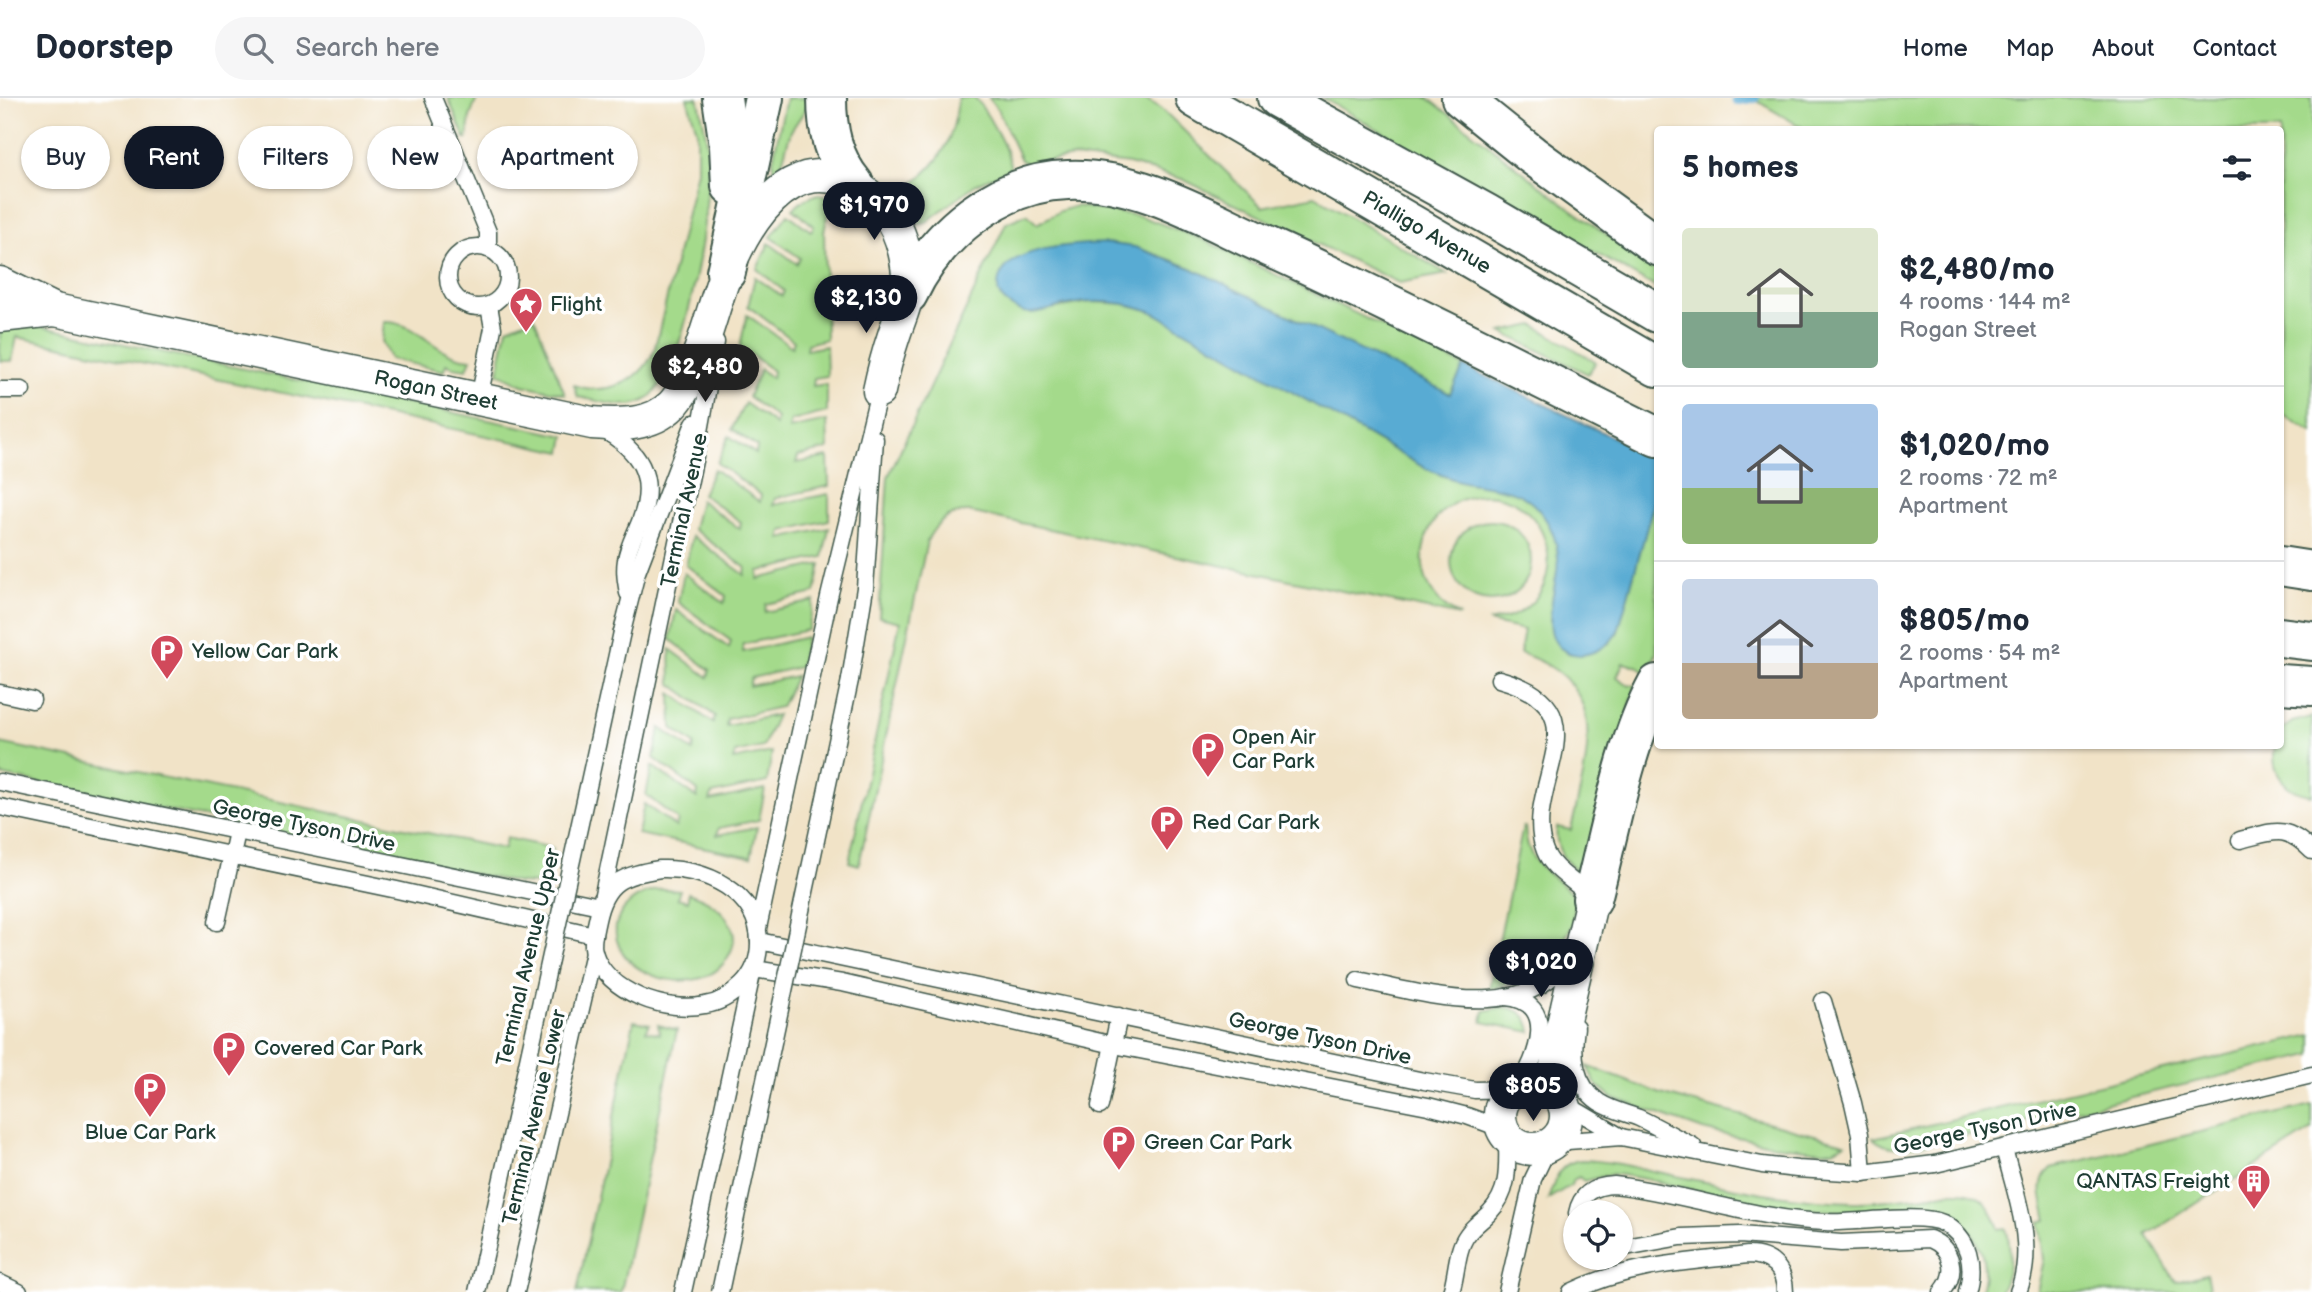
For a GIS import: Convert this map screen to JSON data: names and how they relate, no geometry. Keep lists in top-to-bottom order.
{
  "streets": {
    "main road": ["Pialligo Avenue"],
    "street": ["Rogan Street", "Terminal Avenue"],
    "lane": ["George Tyson Drive", "Terminal Avenue Upper", "Terminal Avenue Lower"]
  },
  "crossings": [
    ["Rogan Street", "Terminal Avenue"],
    ["Terminal Avenue", "George Tyson Drive"],
    ["Terminal Avenue", "Terminal Avenue Upper"],
    ["Terminal Avenue", "Terminal Avenue Lower"],
    ["George Tyson Drive", "Terminal Avenue Lower"]
  ],
  "places": {
    "place": ["Flight"],
    "parking": [
      "Yellow Car Park",
      "Open Air Car Park",
      "Red Car Park",
      "Covered Car Park",
      "Blue Car Park",
      "Green Car Park"
    ],
    "building": ["QANTAS Freight"]
  },
  "page": {
    "header": "Doorstep",
    "search": "Search here",
    "nav": [
      "Home",
      "Map",
      "About",
      "Contact"
    ],
    "chip": [
      "Buy",
      "Rent",
      "Filters",
      "New",
      "Apartment"
    ],
    "heading": "5 homes",
    "price": [
      "$1,970",
      "$2,130",
      "$2,480",
      "$1,020",
      "$805"
    ],
    "list": [
      {
        "name": "$2,480/mo",
        "note": "4 rooms · 144 m² · Rogan Street"
      },
      {
        "name": "$1,020/mo",
        "note": "2 rooms · 72 m² · Apartment"
      },
      {
        "name": "$805/mo",
        "note": "2 rooms · 54 m² · Apartment"
      }
    ]
  }
}
